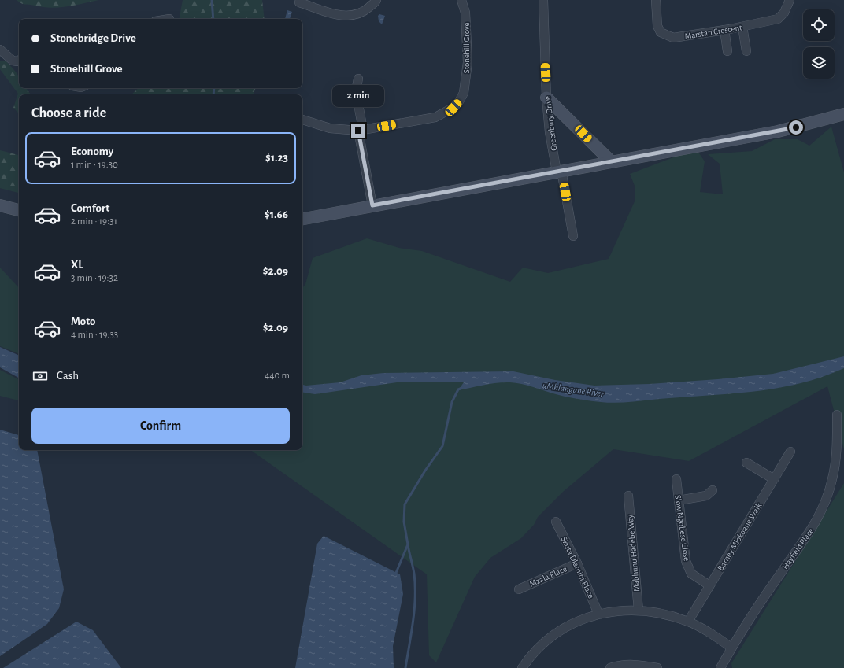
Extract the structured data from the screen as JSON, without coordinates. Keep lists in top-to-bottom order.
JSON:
{
  "streets": {
    "street": [
      "Marstan Crescent",
      "Stonehill Grove",
      "Greenbury Drive",
      "Slow Ngobese Close",
      "Barney Mlokoane Walk",
      "Hayfield Place",
      "Mabhunu Hadebe Way",
      "Skuta Dlamini Place",
      "Mzala Place"
    ]
  },
  "crossings": [
    ["Slow Ngobese Close", "Barney Mlokoane Walk"],
    ["Skuta Dlamini Place", "Mzala Place"]
  ],
  "water": ["uMhlangane River"],
  "page": {
    "banner": ["Stonebridge Drive", "Stonehill Grove"],
    "bubble": "2 min",
    "heading": "Choose a ride",
    "list": [
      {
        "name": "Economy",
        "note": "1 min · 19:30",
        "value": "$1.23"
      },
      {
        "name": "Comfort",
        "note": "2 min · 19:31",
        "value": "$1.66"
      },
      {
        "name": "XL",
        "note": "3 min · 19:32",
        "value": "$2.09"
      },
      {
        "name": "Moto",
        "note": "4 min · 19:33",
        "value": "$2.09"
      }
    ],
    "pay": ["Cash", "440 m"],
    "buttons": "Confirm"
  }
}
